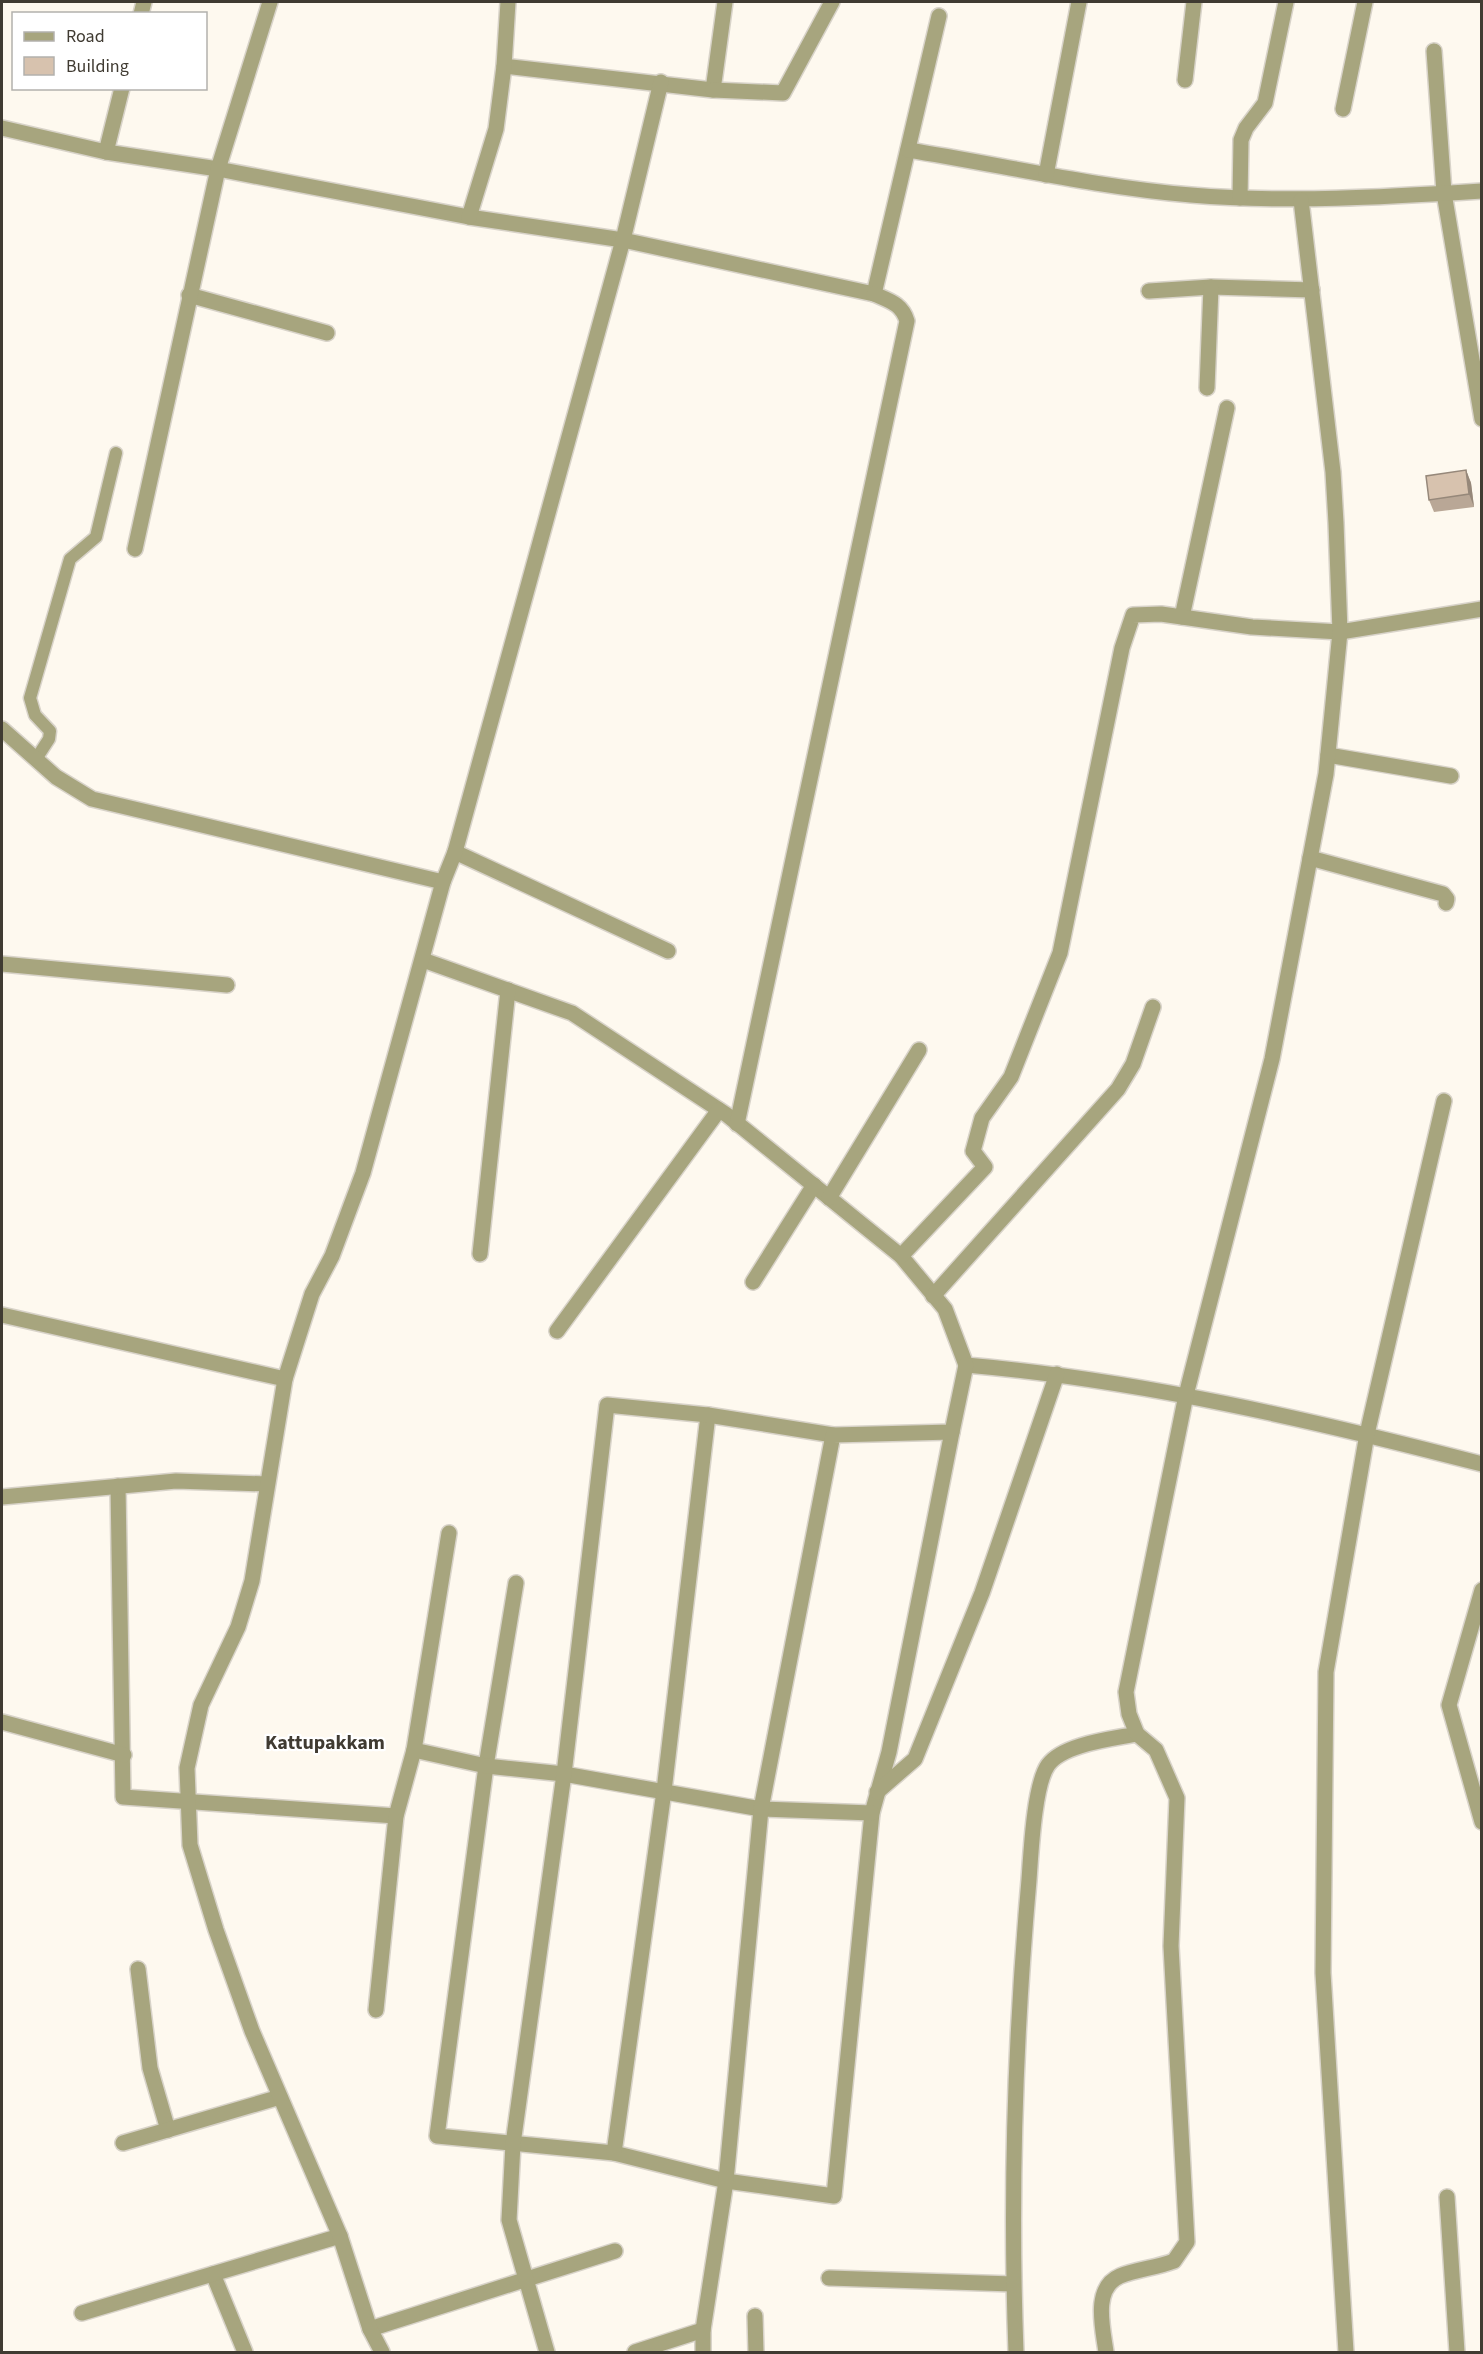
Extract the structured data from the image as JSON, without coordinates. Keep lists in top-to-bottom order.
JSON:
{
  "districts": ["Kattupakkam"],
  "legend": ["Road", "Building"]
}
